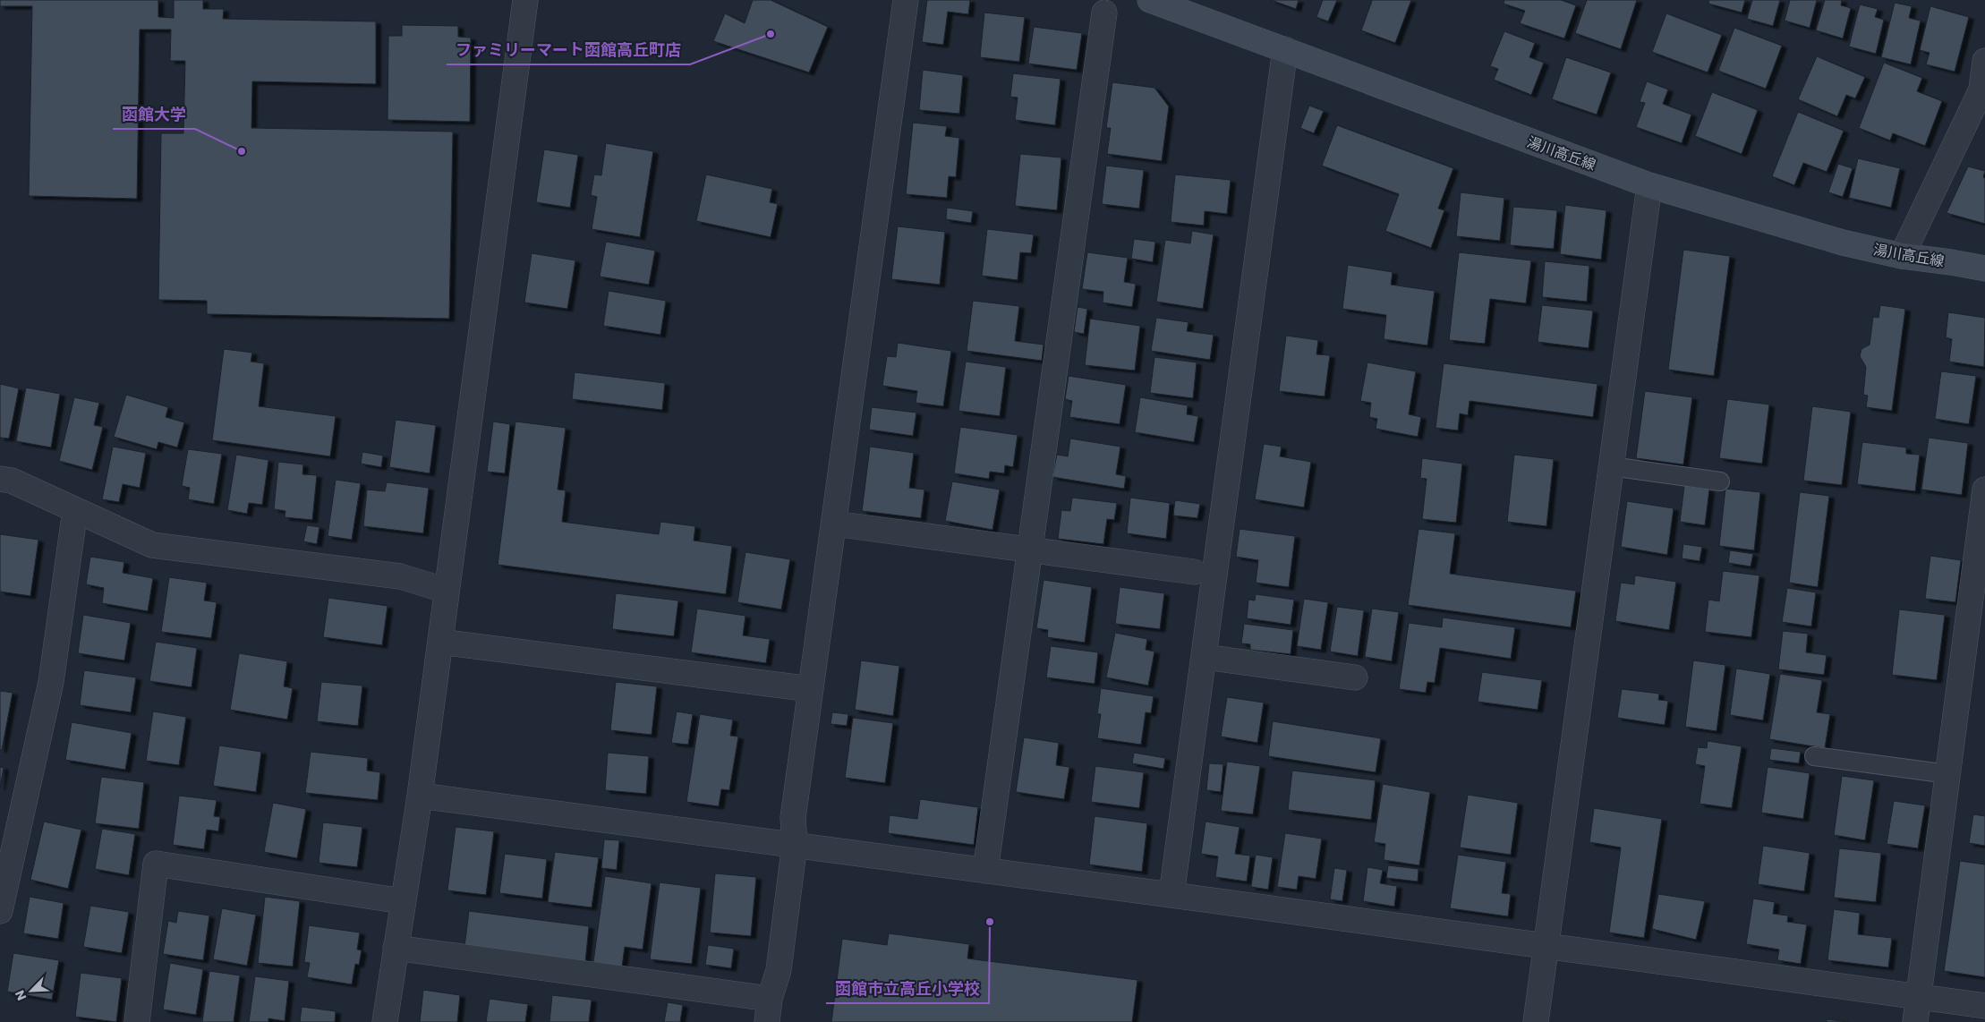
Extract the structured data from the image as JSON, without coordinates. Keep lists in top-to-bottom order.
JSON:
{
  "streets": {
    "street": ["湯川高丘線"]
  },
  "places": ["ファミリーマート函館高丘町店", "函館大学", "函館市立高丘小学校"],
  "north": "bottom left"
}
